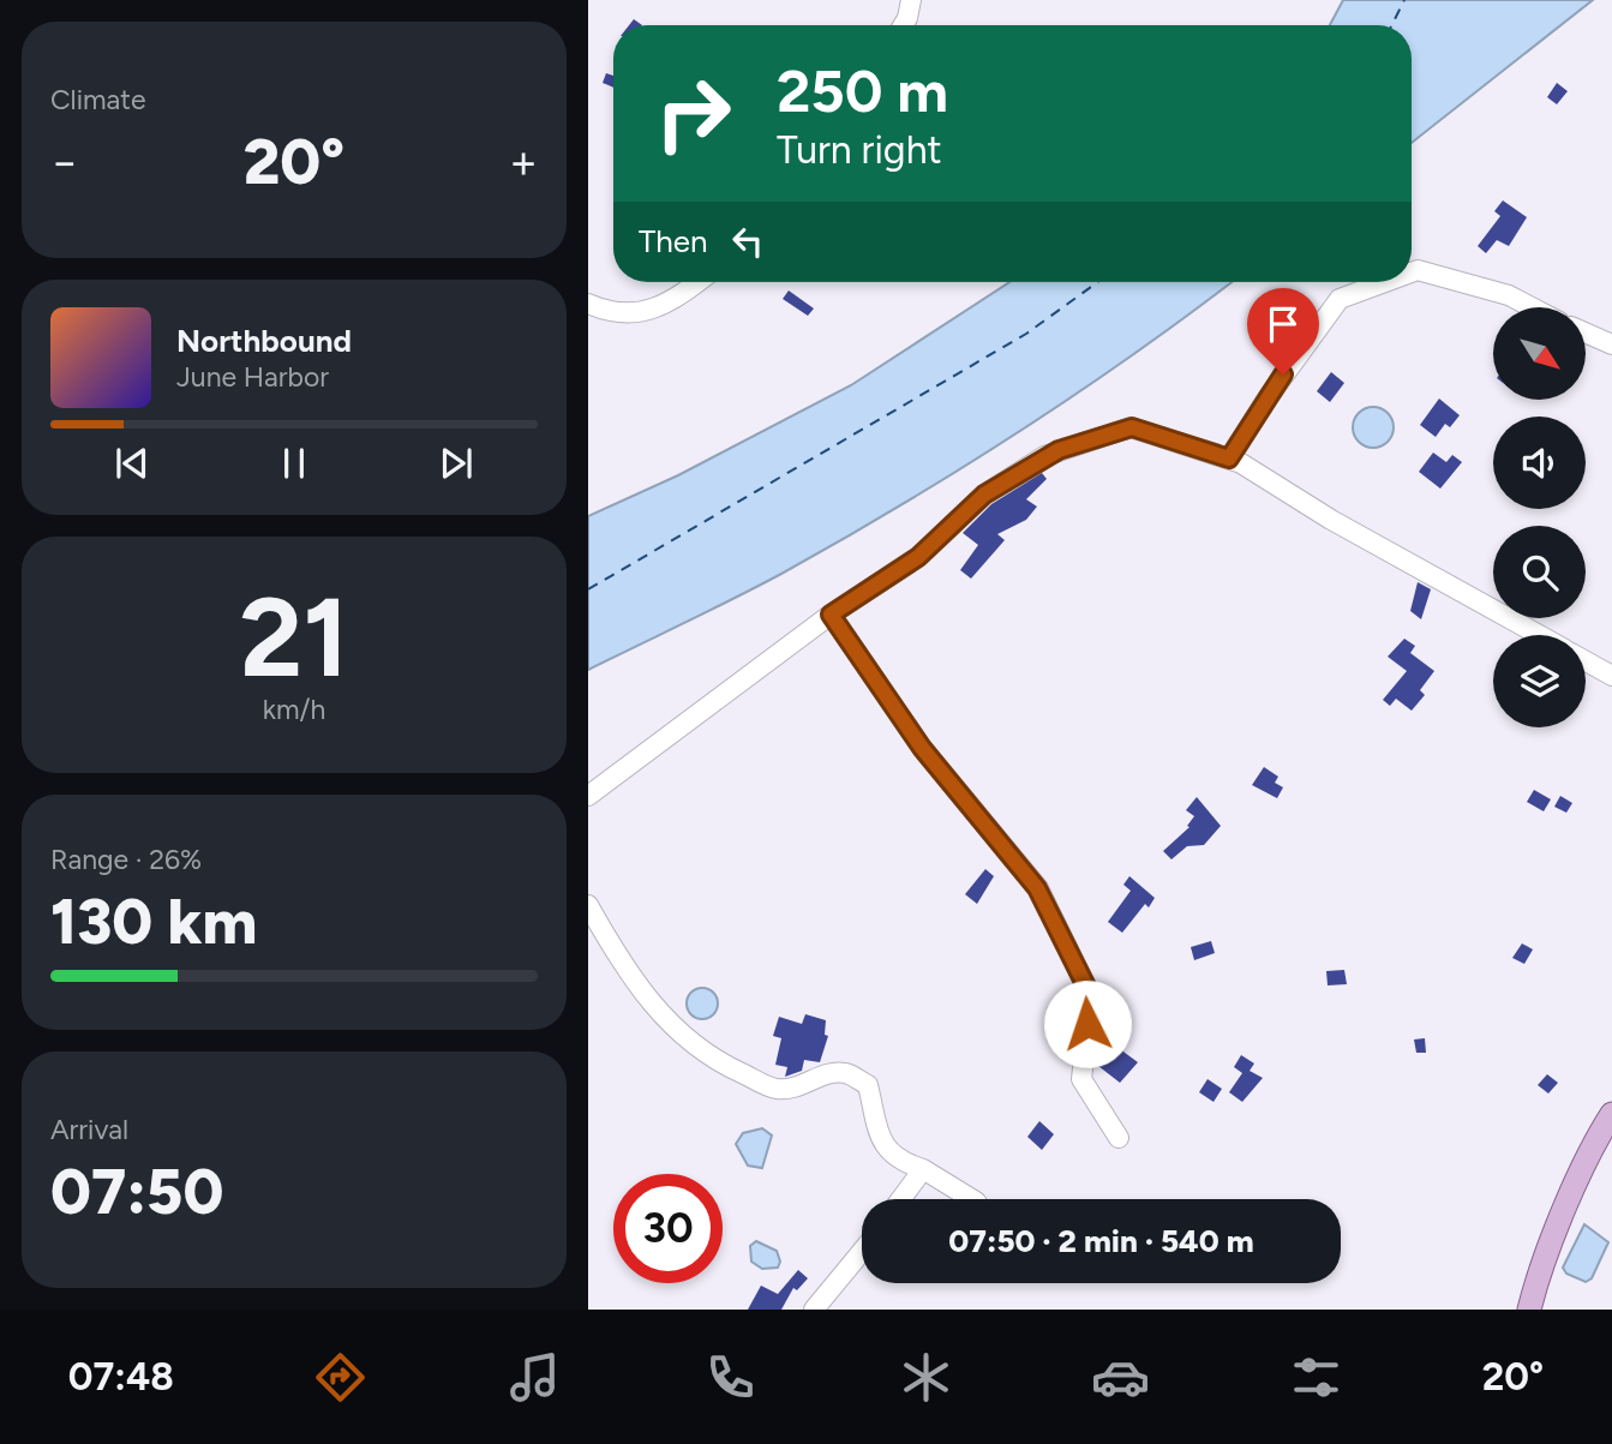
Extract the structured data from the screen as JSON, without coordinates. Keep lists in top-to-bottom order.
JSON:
{
  "north": "bottom right",
  "page": {
    "tile": [
      "Climate",
      ["21", "km/h"],
      ["Range · 26%", "130 km"],
      ["Arrival", "07:50"]
    ],
    "turn": ["250 m", "Turn right"],
    "heat": ["−", "20°", "+"],
    "then": "Then",
    "song": ["Northbound", "June Harbor"],
    "limit": "30",
    "trip": "07:50 · 2 min · 540 m",
    "tabs": ["07:48", "20°"]
  }
}
